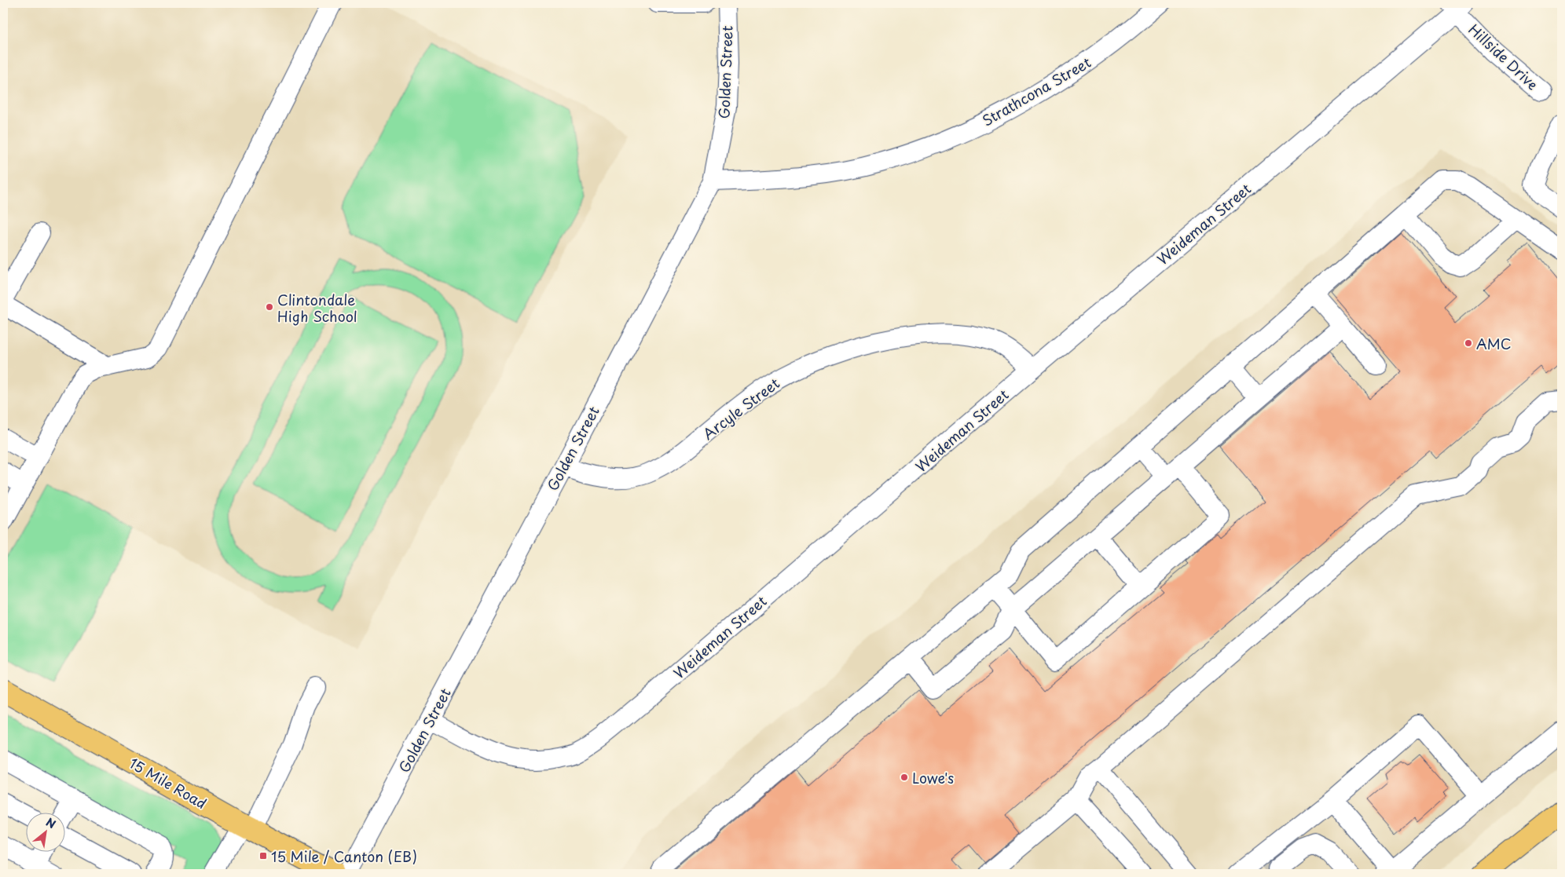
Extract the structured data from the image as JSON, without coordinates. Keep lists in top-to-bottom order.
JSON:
{
  "streets": {
    "main road": ["15 Mile Road"],
    "street": [
      "Hillside Drive",
      "Golden Street",
      "Strathcona Street",
      "Weideman Street",
      "Arcyle Street"
    ]
  },
  "crossings": [
    ["Hillside Drive", "Weideman Street"],
    ["Golden Street", "Strathcona Street"],
    ["Golden Street", "Weideman Street"],
    ["Golden Street", "Arcyle Street"],
    ["Weideman Street", "Arcyle Street"]
  ],
  "places": {
    "other": ["Clintondale High School", "AMC", "Lowe's"],
    "transit": ["15 Mile / Canton (EB)"]
  },
  "north": "top right"
}
